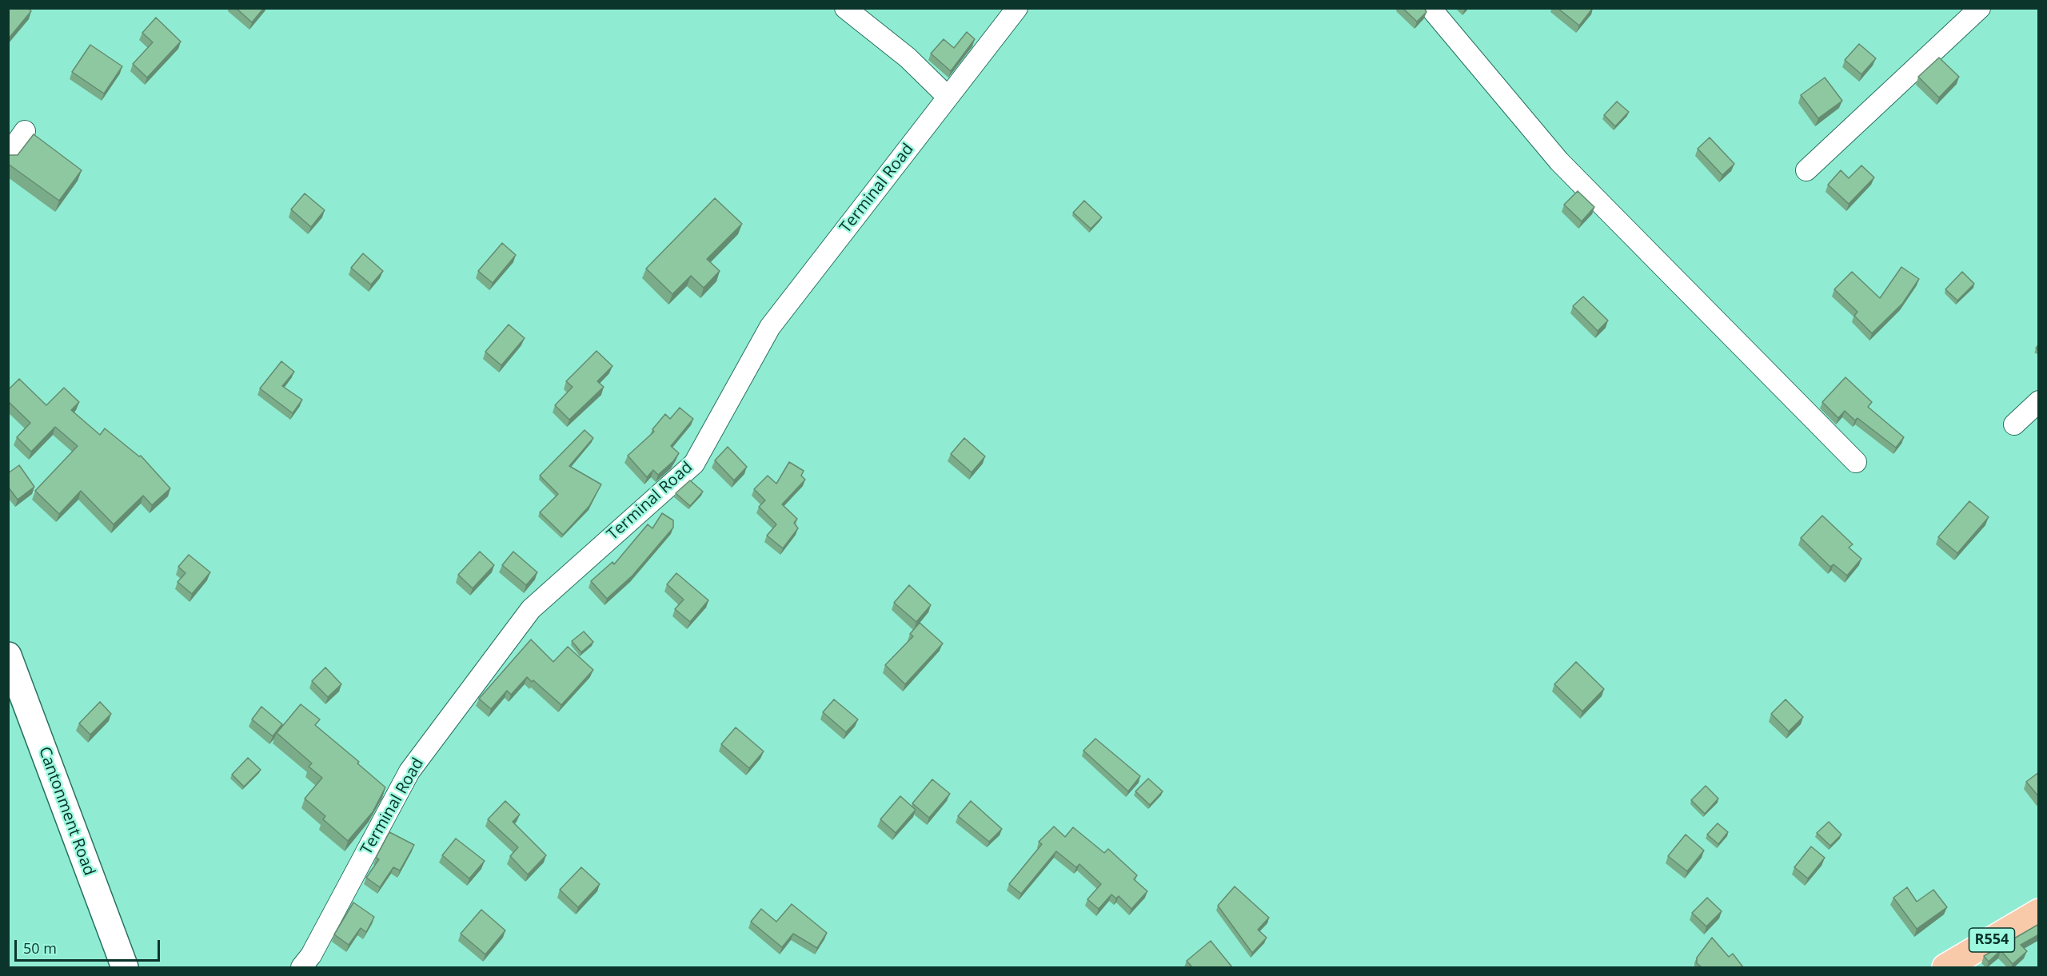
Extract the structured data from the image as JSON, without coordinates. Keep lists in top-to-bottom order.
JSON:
{
  "streets": {
    "main road": ["R554"],
    "street": ["Terminal Road", "Cantonment Road"]
  },
  "scale_bar": "50 m"
}
